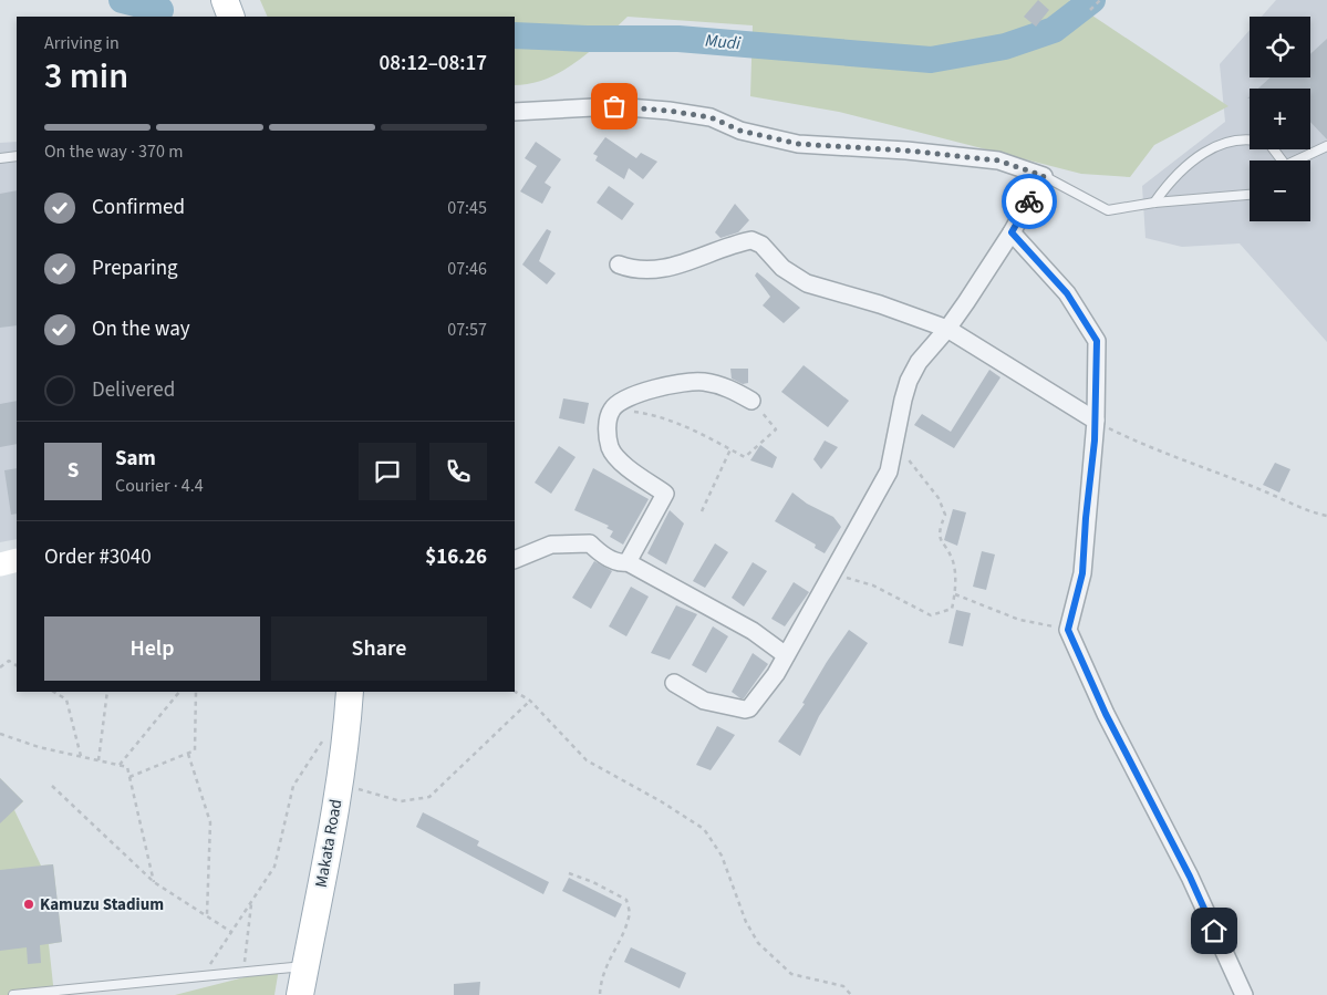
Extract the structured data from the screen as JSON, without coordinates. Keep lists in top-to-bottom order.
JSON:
{
  "streets": {
    "main road": ["Makata Road"]
  },
  "water": ["Mudi"],
  "places": ["Kamuzu Stadium"],
  "page": {
    "map_buttons": ["+", "−"],
    "heading": ["3 min", "Arriving in", "08:12–08:17"],
    "panel": [
      "Sam",
      "Courier · 4.4",
      "Order #3040",
      "$16.26"
    ],
    "bar": "On the way · 370 m",
    "list": [
      ["Confirmed", "07:45"],
      ["Preparing", "07:46"],
      ["On the way", "07:57"],
      "Delivered"
    ],
    "round": "S",
    "buttons": ["Help", "Share"]
  }
}
